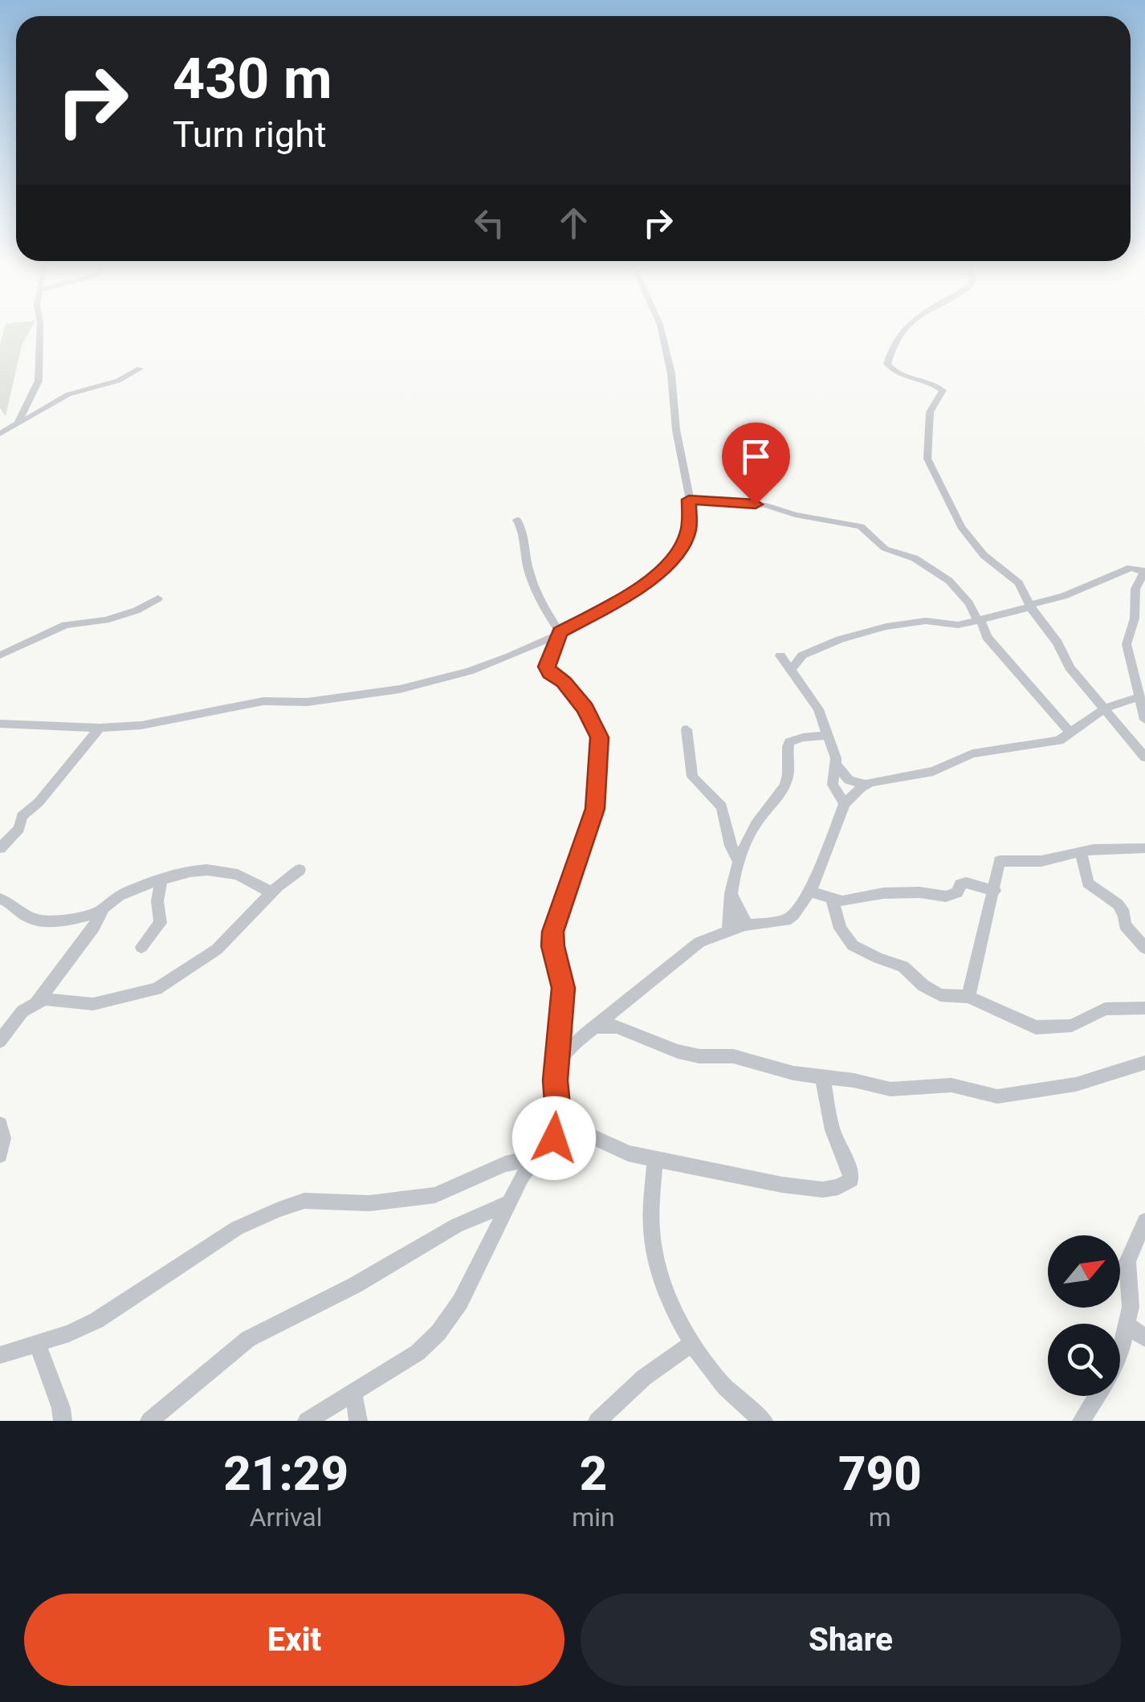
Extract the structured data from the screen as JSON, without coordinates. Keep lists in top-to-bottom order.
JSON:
{
  "north": "top right",
  "page": {
    "turn": ["430 m", "Turn right"],
    "eta": [
      "21:29",
      "Arrival",
      "2",
      "min",
      "790",
      "m"
    ],
    "buttons": ["Exit", "Share"]
  }
}
